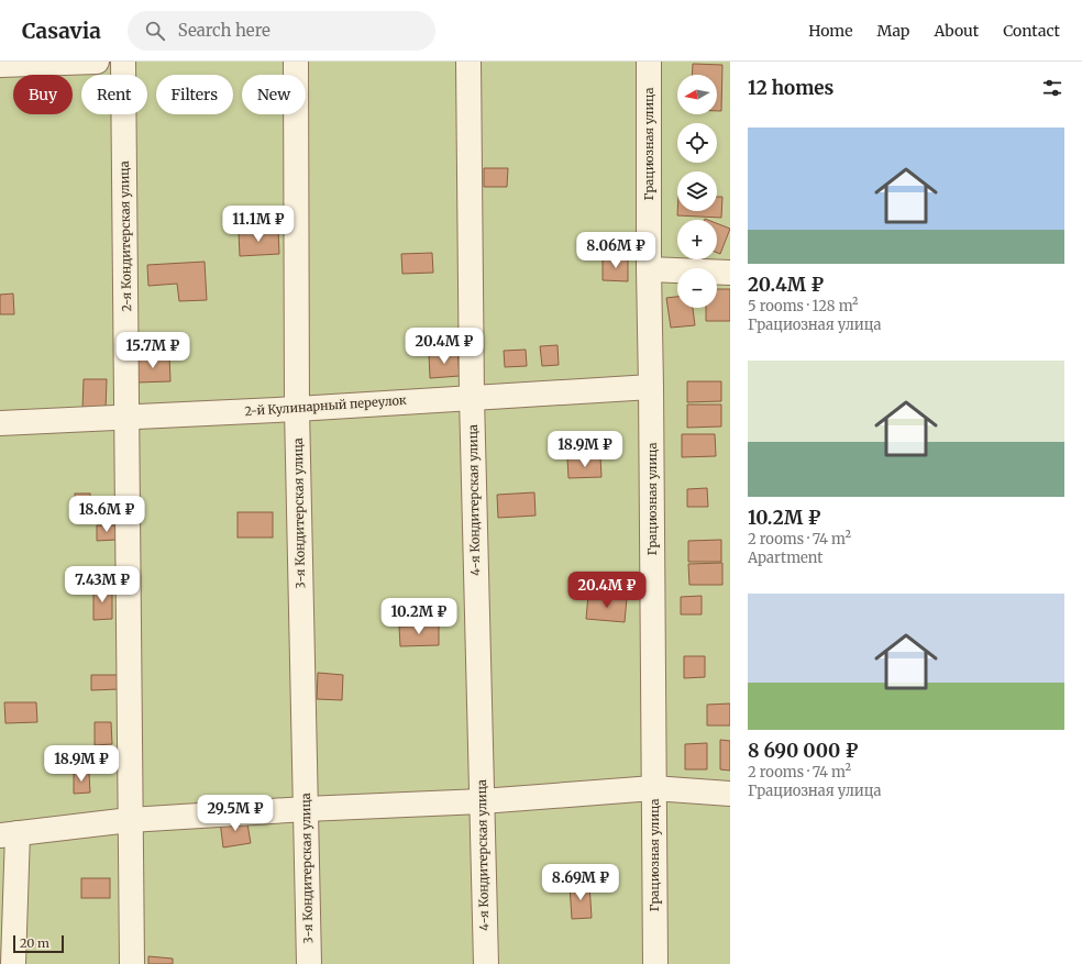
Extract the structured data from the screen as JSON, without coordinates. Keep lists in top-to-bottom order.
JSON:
{
  "streets": {
    "street": [
      "Грациозная улица",
      "2-я Кондитерская улица",
      "2-й Кулинарный переулок",
      "4-я Кондитерская улица",
      "3-я Кондитерская улица"
    ]
  },
  "crossings": [
    ["Грациозная улица", "2-й Кулинарный переулок"],
    ["2-я Кондитерская улица", "2-й Кулинарный переулок"],
    ["2-й Кулинарный переулок", "4-я Кондитерская улица"],
    ["2-й Кулинарный переулок", "3-я Кондитерская улица"]
  ],
  "scale_bar": "20 m",
  "north": "left",
  "page": {
    "header": "Casavia",
    "search": "Search here",
    "nav": [
      "Home",
      "Map",
      "About",
      "Contact"
    ],
    "heading": "12 homes",
    "map_buttons": ["+", "−"],
    "chip": [
      "Buy",
      "Rent",
      "Filters",
      "New"
    ],
    "list": [
      {
        "name": "20.4M ₽",
        "note": "5 rooms · 128 m² · Грациозная улица"
      },
      {
        "name": "10.2M ₽",
        "note": "2 rooms · 74 m² · Apartment"
      },
      {
        "name": "8 690 000 ₽",
        "note": "2 rooms · 74 m² · Грациозная улица"
      }
    ],
    "price": [
      "11.1M ₽",
      "8.06M ₽",
      "20.4M ₽",
      "15.7M ₽",
      "18.9M ₽",
      "18.6M ₽",
      "7.43M ₽",
      "20.4M ₽",
      "10.2M ₽",
      "18.9M ₽",
      "29.5M ₽",
      "8.69M ₽"
    ],
    "scale": "20 m"
  }
}
